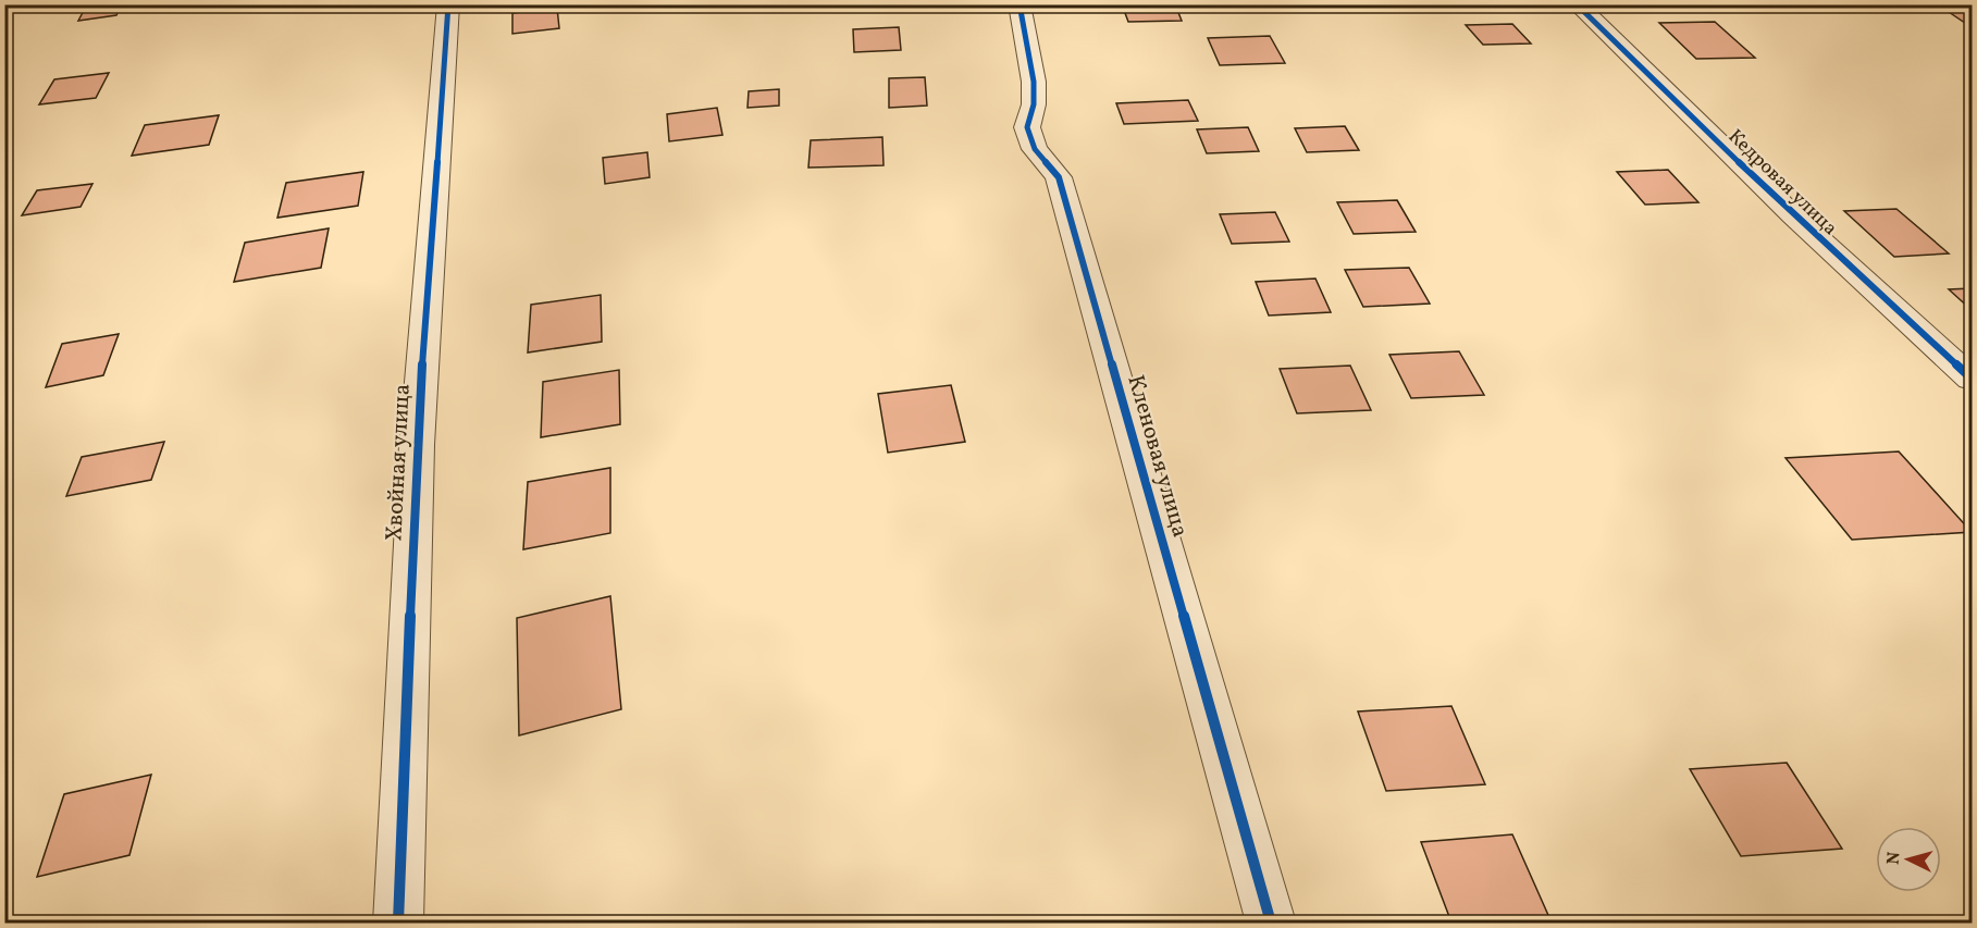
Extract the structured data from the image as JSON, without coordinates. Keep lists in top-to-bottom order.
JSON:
{
  "streets": {
    "street": ["Кедровая улица", "Кленовая улица", "Хвойная улица"]
  },
  "north": "left"
}
